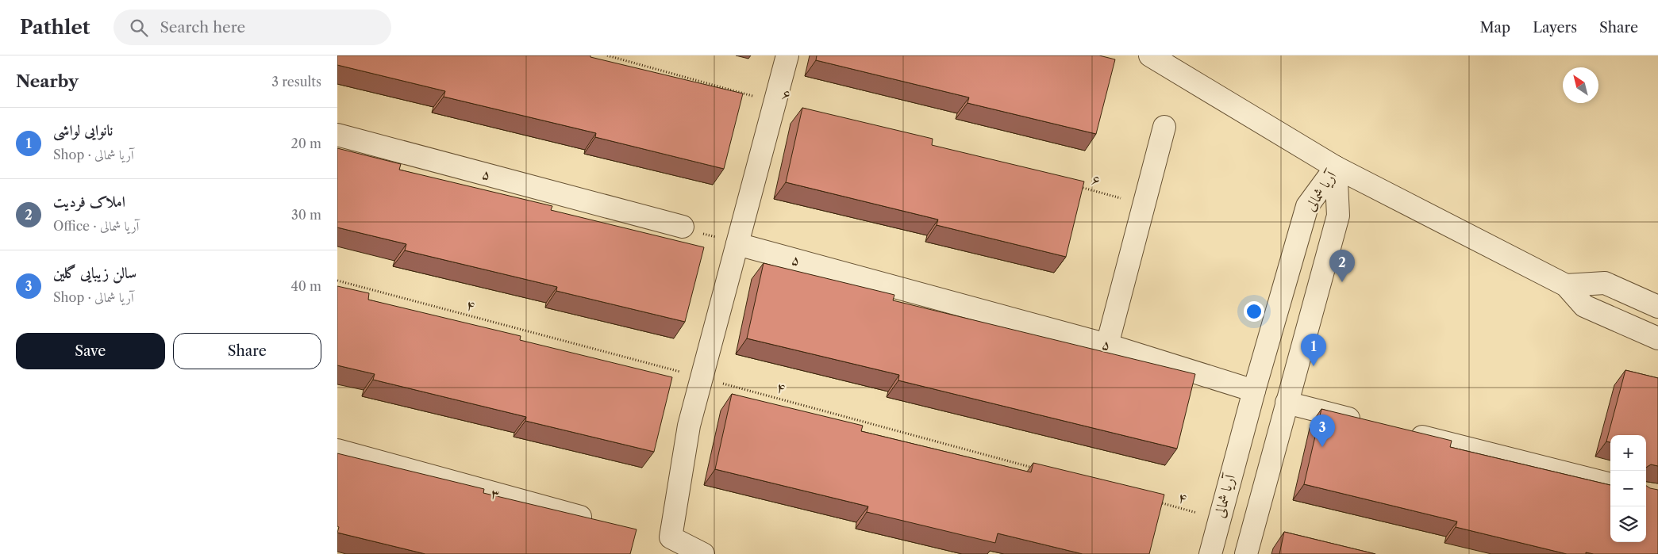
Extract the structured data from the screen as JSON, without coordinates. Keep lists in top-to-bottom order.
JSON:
{
  "streets": {
    "street": ["۵", "آریا شمالی", "۳"],
    "path": ["۶", "۴"]
  },
  "crossings": [
    ["۵", "آریا شمالی"],
    ["آریا شمالی", "۴"]
  ],
  "north": "top left",
  "page": {
    "header": "Pathlet",
    "search": "Search here",
    "nav": ["Map", "Layers", "Share"],
    "heading": ["Nearby", "3 results"],
    "list": [
      {
        "mark": "1",
        "name": "نانوایی لواشی",
        "note": "Shop · آریا شمالی",
        "value": "20 m"
      },
      {
        "mark": "2",
        "name": "املاک فردیت",
        "note": "Office · آریا شمالی",
        "value": "30 m"
      },
      {
        "mark": "3",
        "name": "سالن زیبایی گلین",
        "note": "Shop · آریا شمالی",
        "value": "40 m"
      }
    ],
    "pins": ["2", "1", "3"],
    "buttons": ["Save", "Share"],
    "map_buttons": ["+", "−"]
  }
}
